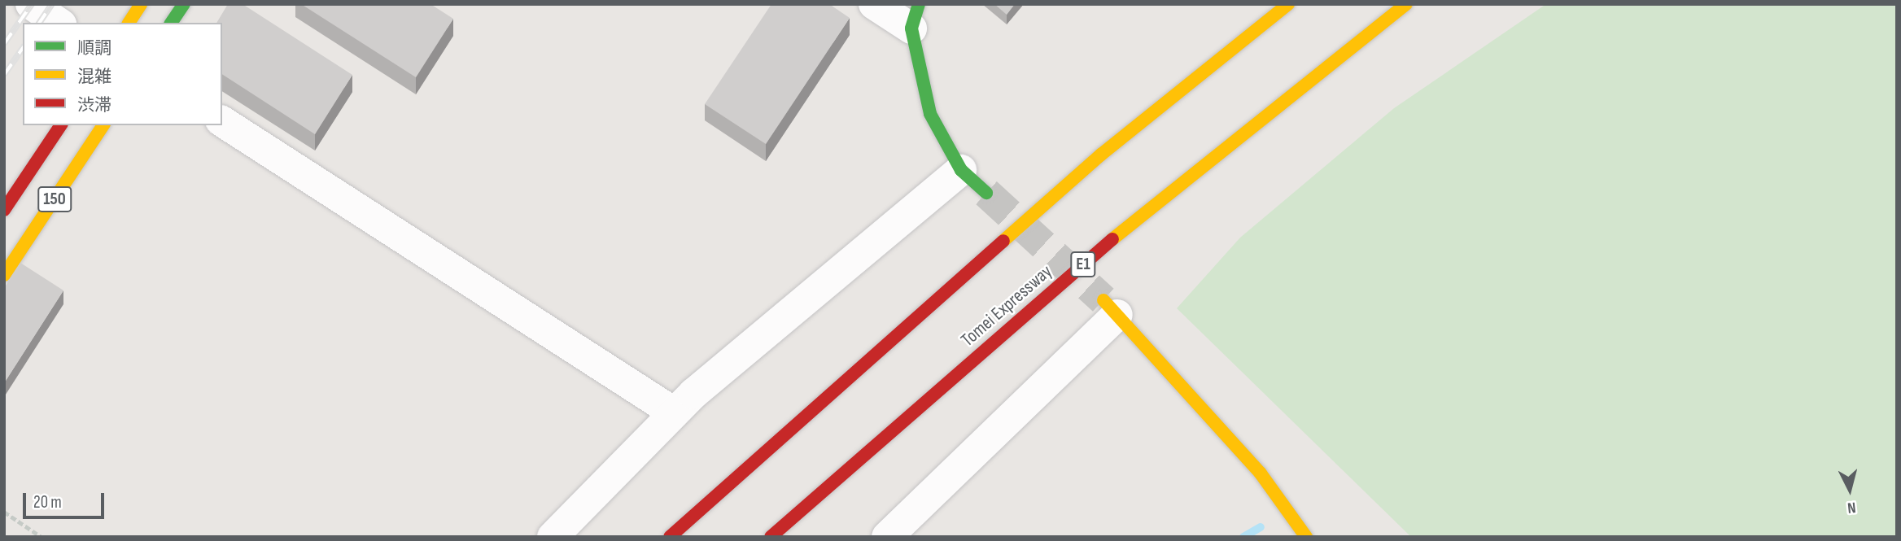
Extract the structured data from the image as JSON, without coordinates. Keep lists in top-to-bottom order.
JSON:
{
  "streets": {
    "main road": ["150", "E1", "Tomei Expressway"]
  },
  "legend": ["順調", "混雑", "渋滞"],
  "scale_bar": "20 m",
  "north": "bottom"
}
